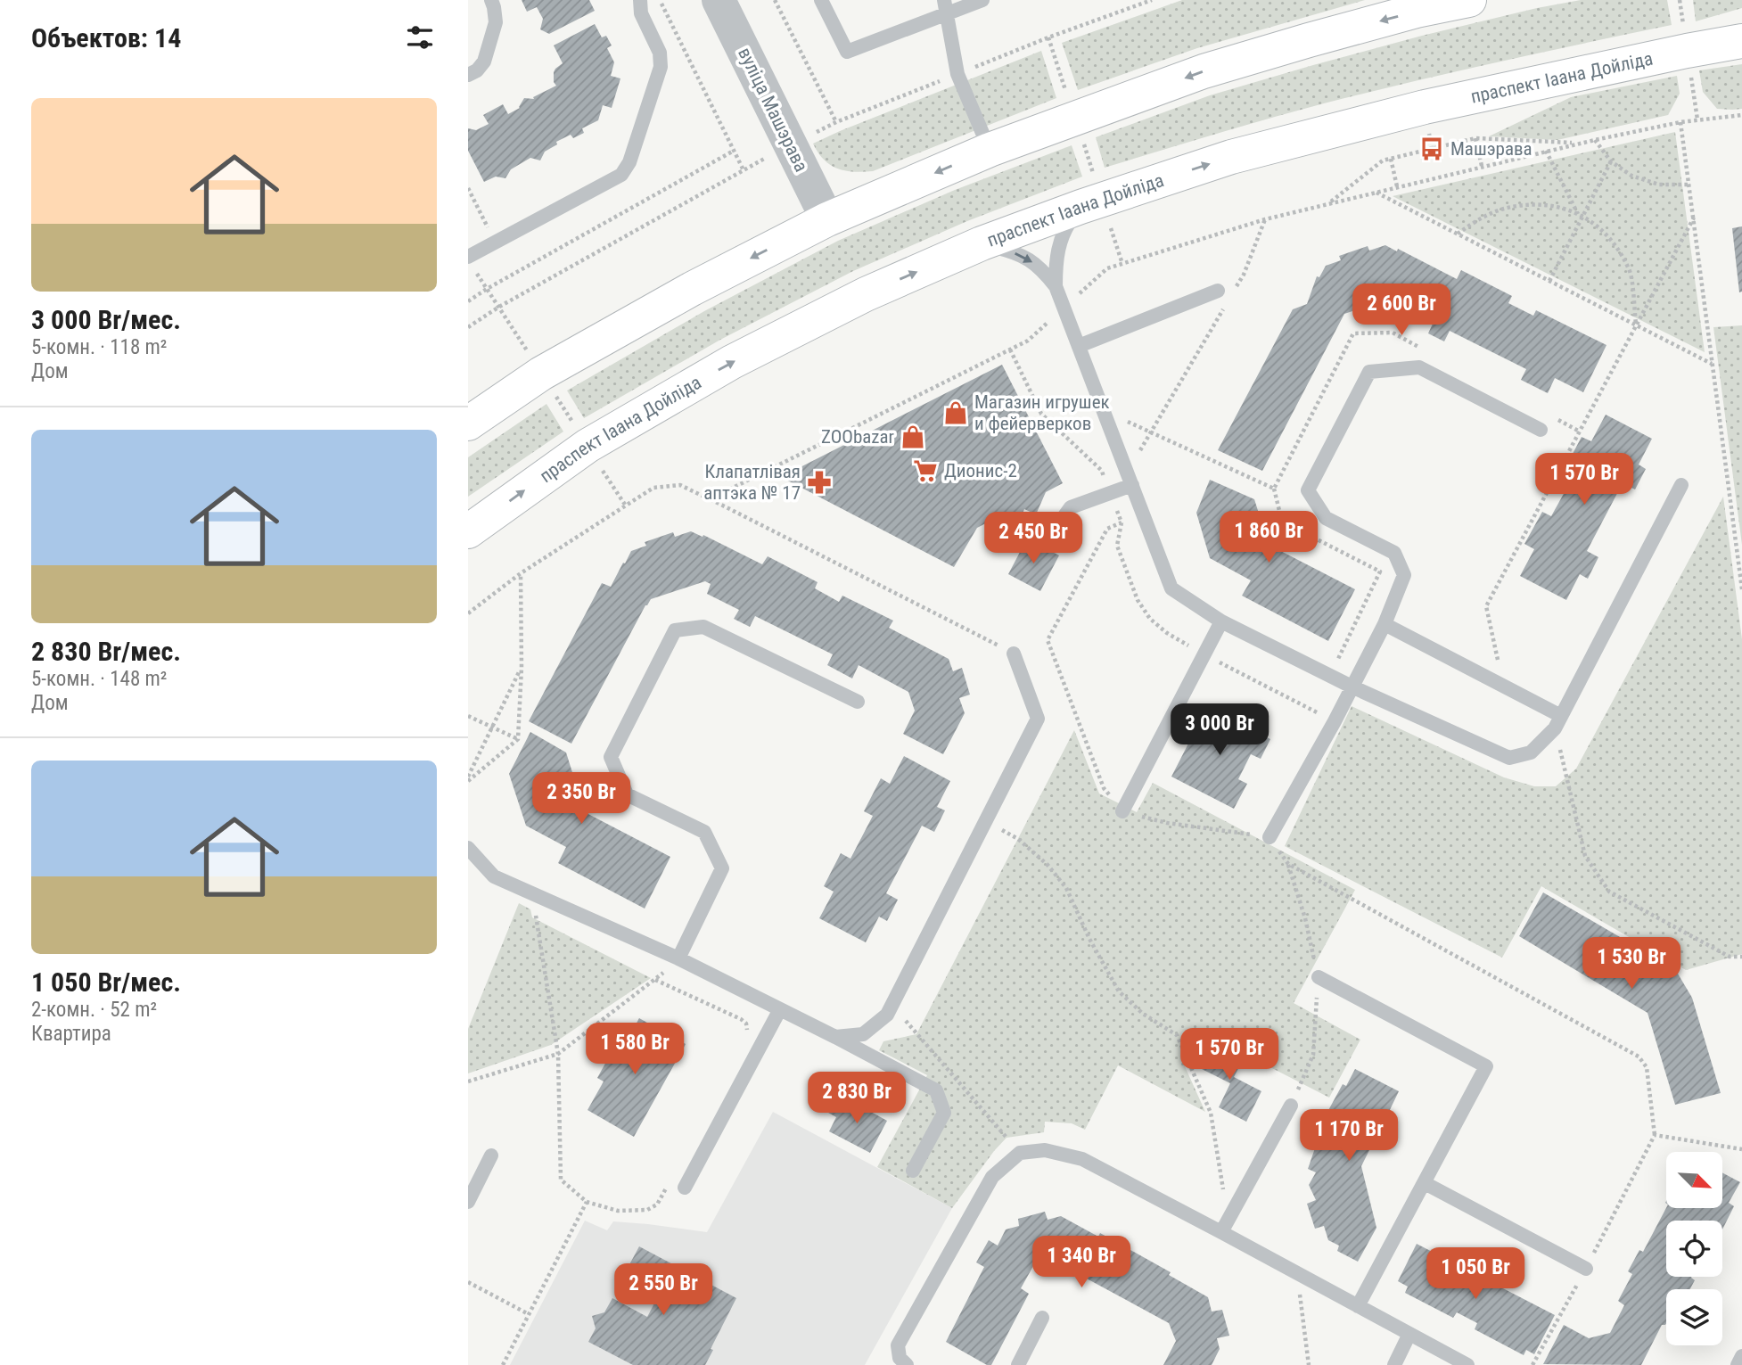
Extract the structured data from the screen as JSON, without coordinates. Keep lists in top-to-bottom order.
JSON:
{
  "streets": {
    "main road": ["праспект Іаана Дойліда"],
    "street": ["вуліца Машэрава"]
  },
  "places": {
    "bus stop": ["Машэрава"],
    "shop": ["Магазин игрушек и фейерверков", "ZOObazar"],
    "supermarket": ["Дионис-2"],
    "pharmacy": ["Клапатлівая аптэка № 17"]
  },
  "north": "bottom right",
  "page": {
    "heading": "Объектов: 14",
    "list": [
      {
        "name": "3 000 Br/мес.",
        "note": "5-комн. · 118 m² · Дом"
      },
      {
        "name": "2 830 Br/мес.",
        "note": "5-комн. · 148 m² · Дом"
      },
      {
        "name": "1 050 Br/мес.",
        "note": "2-комн. · 52 m² · Квартира"
      }
    ],
    "price": [
      "2 600 Br",
      "1 570 Br",
      "1 860 Br",
      "2 450 Br",
      "3 000 Br",
      "2 350 Br",
      "1 530 Br",
      "1 580 Br",
      "1 570 Br",
      "2 830 Br",
      "1 170 Br",
      "1 340 Br",
      "1 050 Br",
      "2 550 Br"
    ]
  }
}
